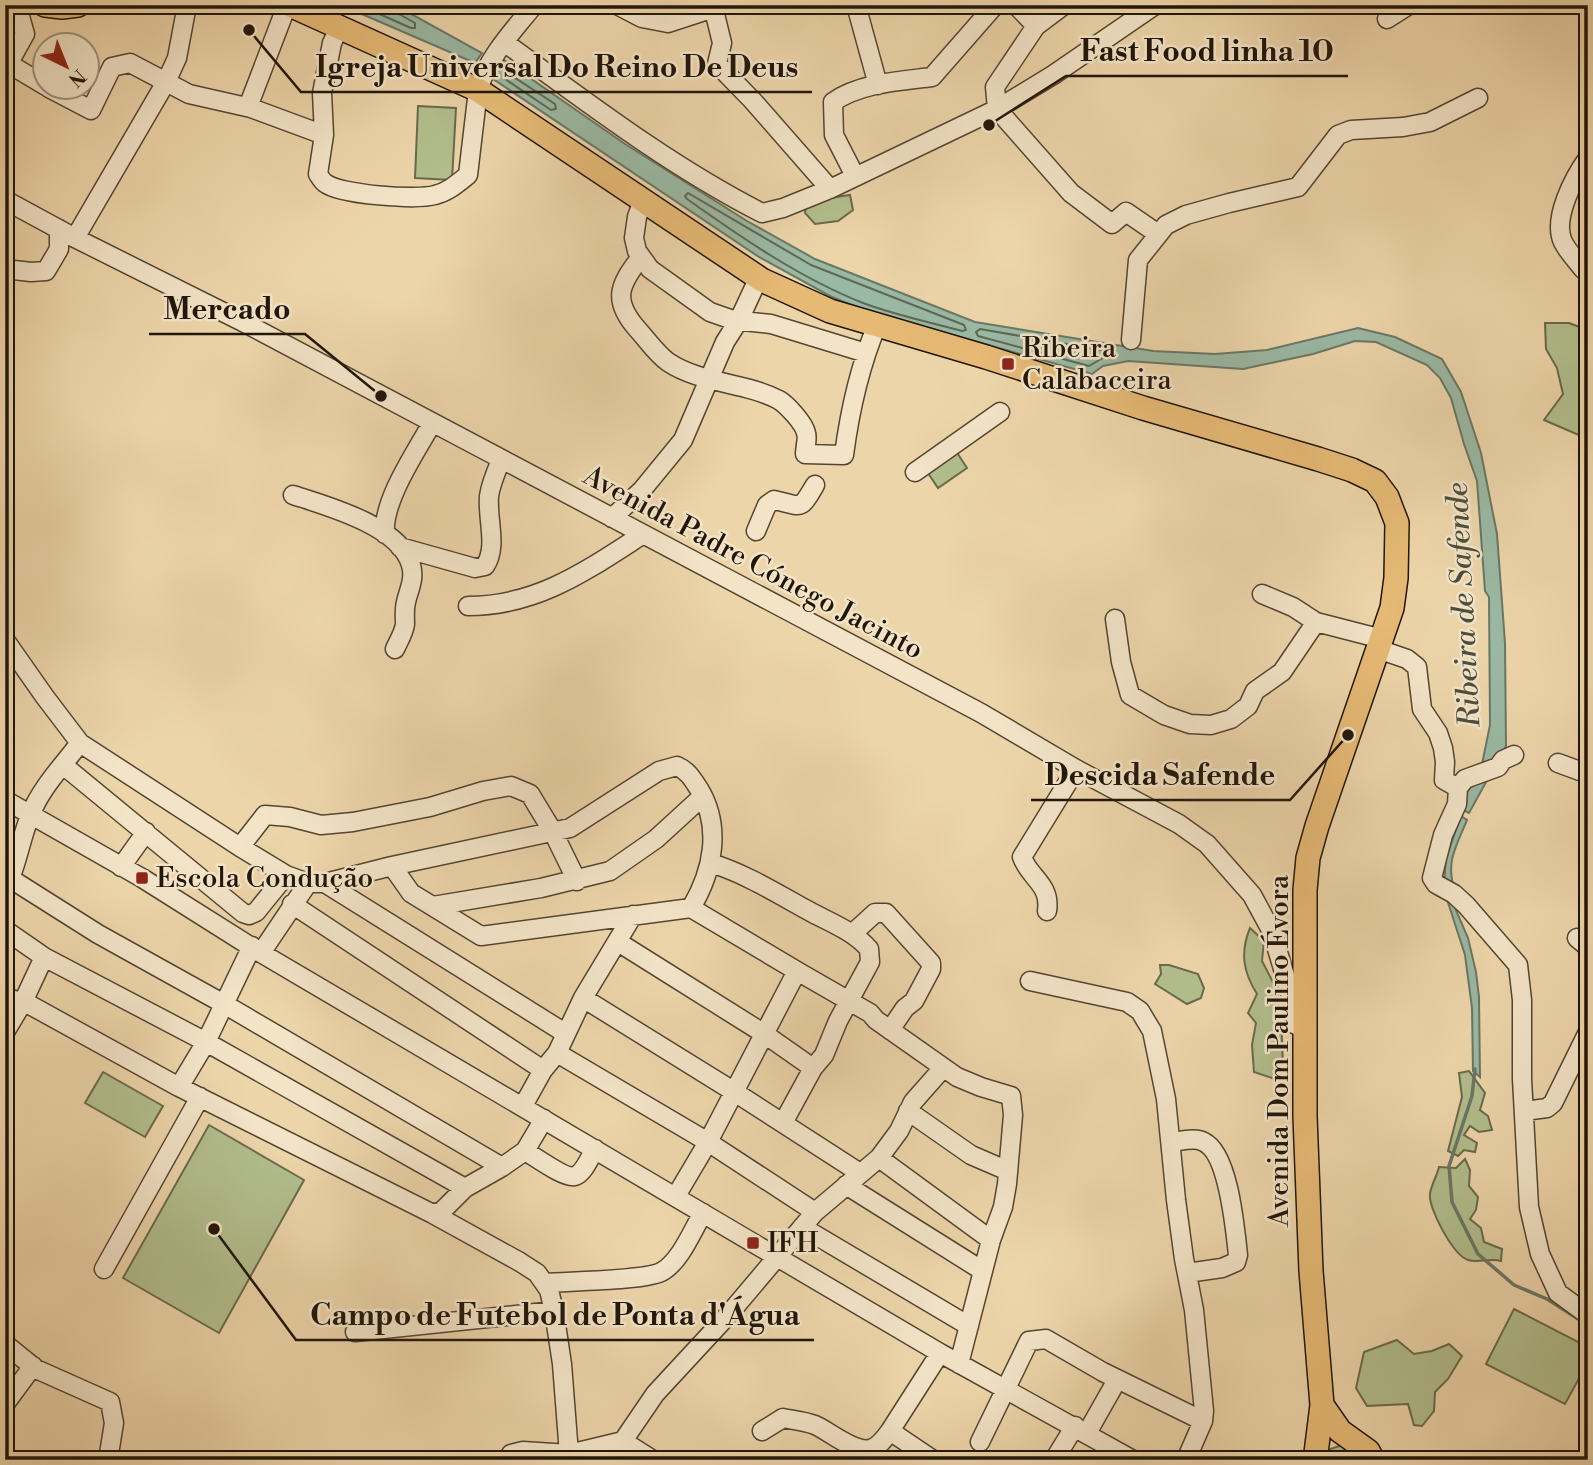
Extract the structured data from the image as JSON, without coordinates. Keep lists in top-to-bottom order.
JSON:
{
  "streets": {
    "main road": ["Avenida Dom Paulino Évora"],
    "street": ["Avenida Padre Cónego Jacinto"]
  },
  "crossings": [
    ["Avenida Padre Cónego Jacinto", "Avenida Dom Paulino Évora"]
  ],
  "water": ["Ribeira de Safende"],
  "places": {
    "other": [
      "Igreja Universal Do Reino De Deus",
      "Fast Food linha 10",
      "Mercado",
      "Descida Safende",
      "Campo de Futebol de Ponta d'Água"
    ],
    "transit": ["Ribeira Calabaceira", "Escola Condução", "IFH"]
  },
  "north": "bottom right"
}
